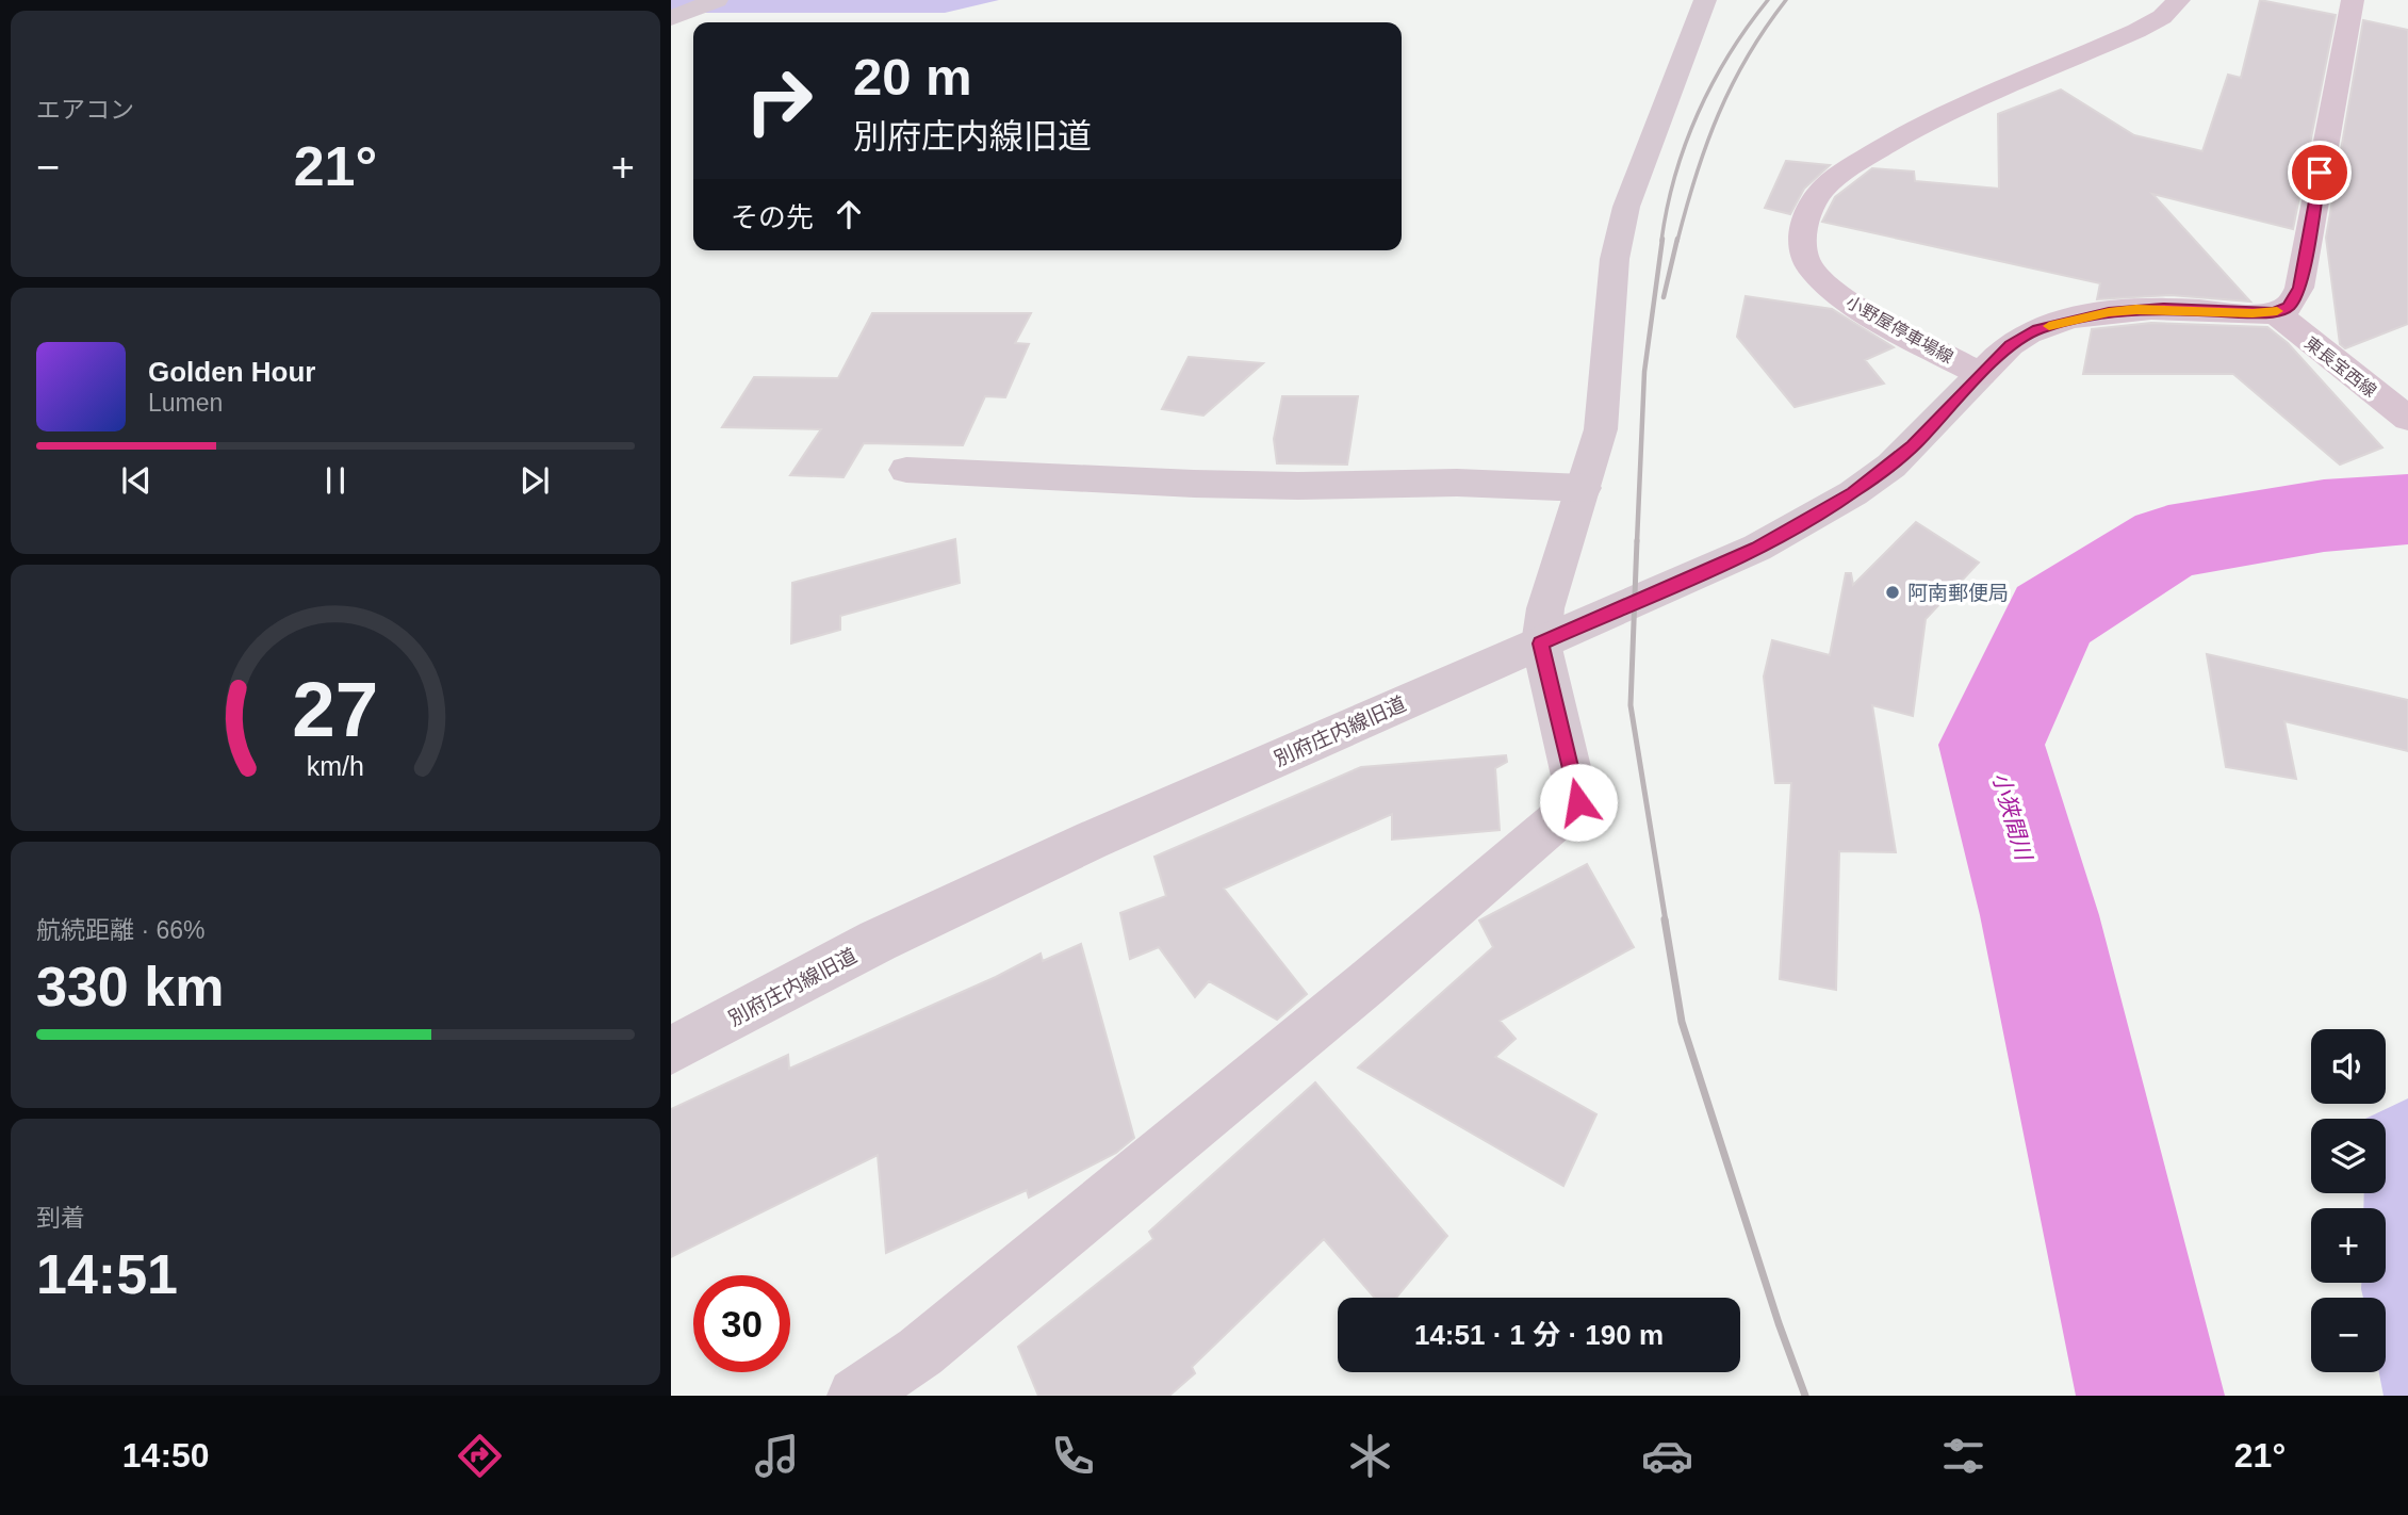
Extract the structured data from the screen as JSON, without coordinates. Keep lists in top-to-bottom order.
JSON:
{
  "streets": {
    "main road": ["小野屋停車場線", "東長宝西線"],
    "street": ["別府庄内線旧道"]
  },
  "crossings": [
    ["小野屋停車場線", "別府庄内線旧道"]
  ],
  "water": ["小狭間川"],
  "places": ["阿南郵便局"],
  "page": {
    "tile": [
      "エアコン",
      ["航続距離 · 66%", "330 km"],
      ["到着", "14:51"]
    ],
    "turn": ["20 m", "別府庄内線旧道"],
    "heat": ["−", "21°", "+"],
    "then": "その先",
    "song": ["Golden Hour", "Lumen"],
    "map_buttons": ["+", "−"],
    "limit": "30",
    "trip": "14:51 · 1 分 · 190 m",
    "tabs": ["14:50", "21°"],
    "gauge": ["27", "km/h"]
  }
}
